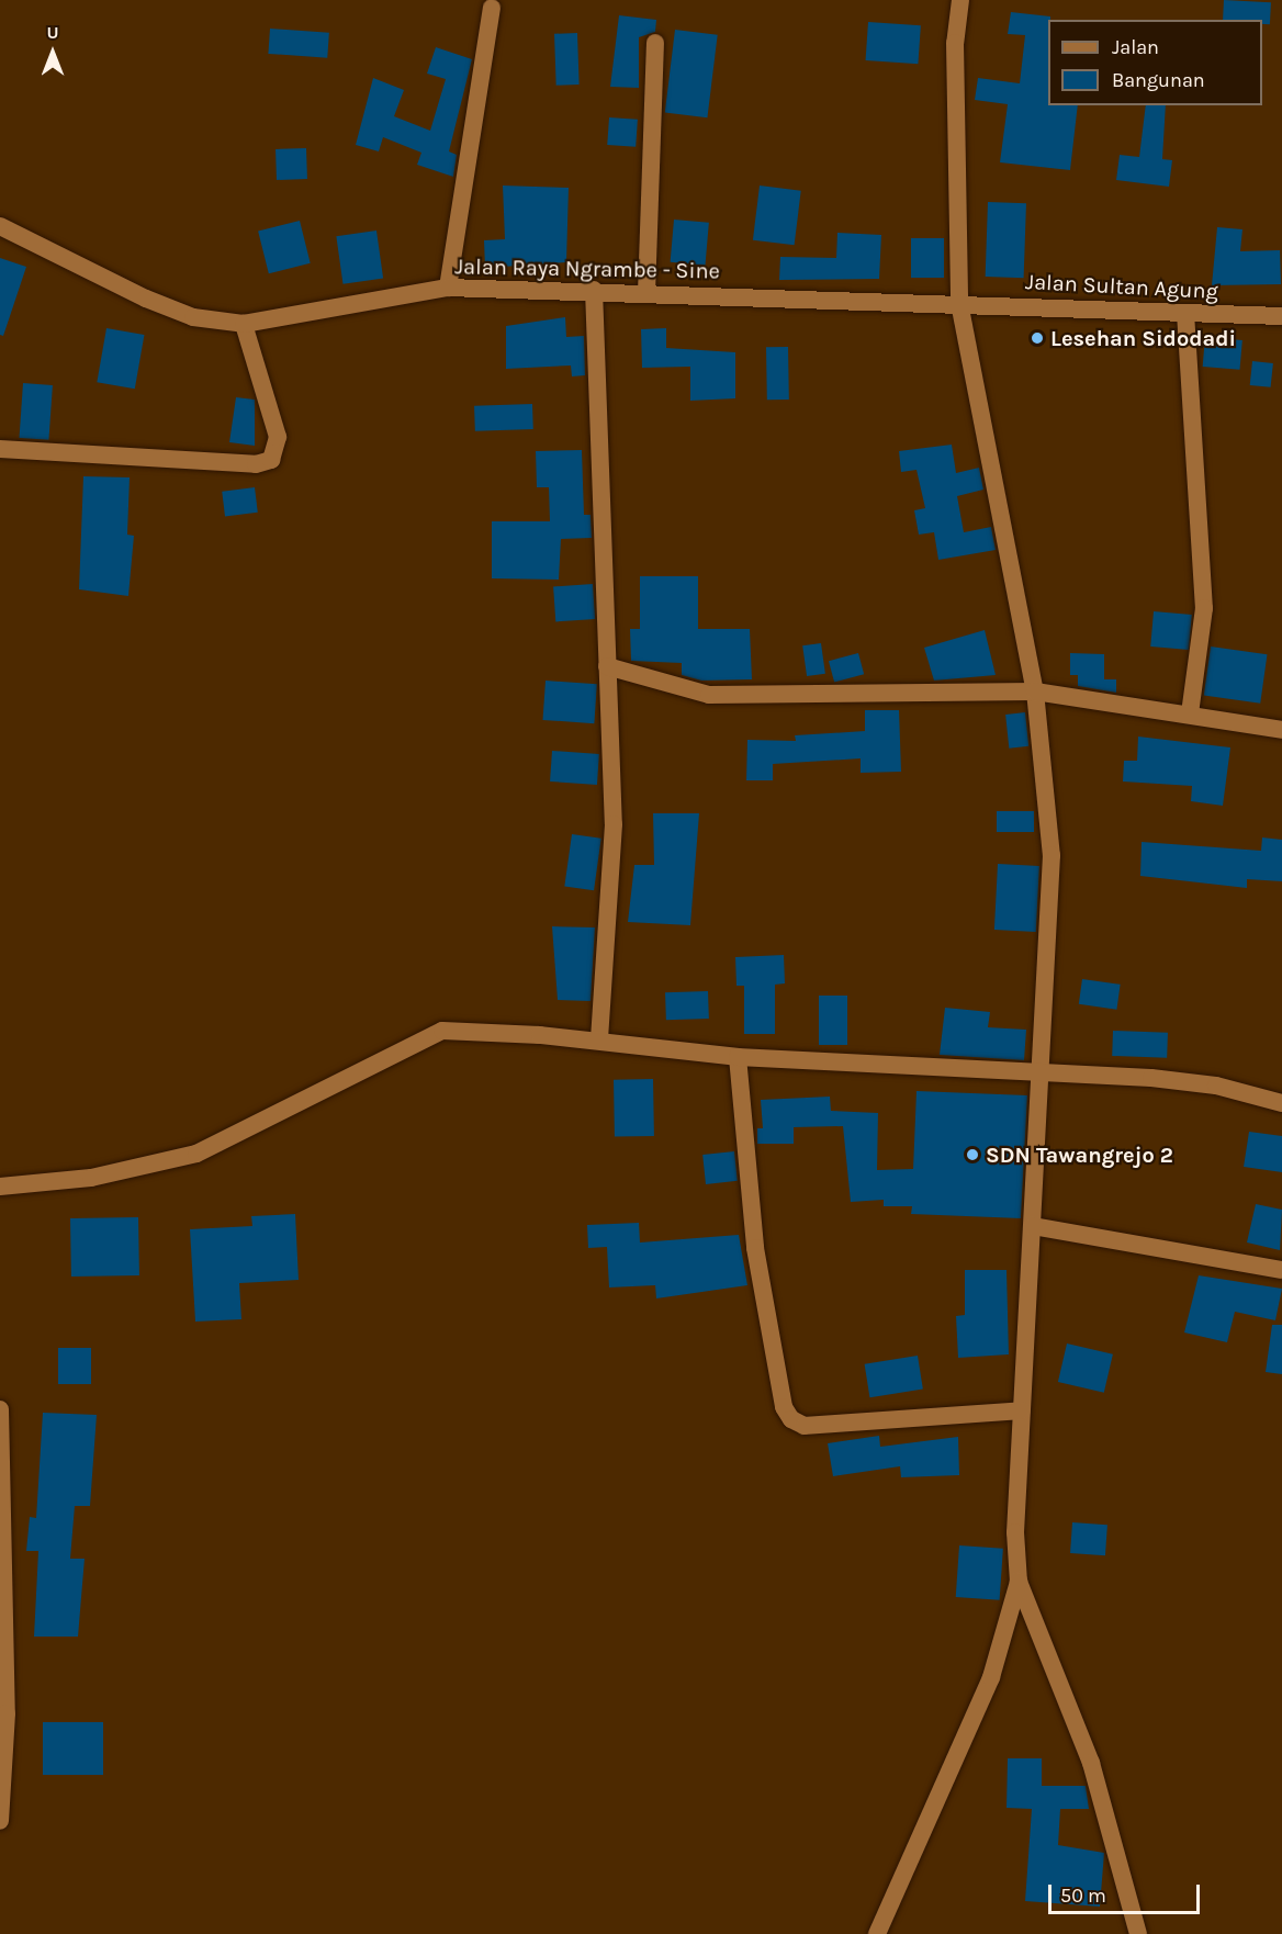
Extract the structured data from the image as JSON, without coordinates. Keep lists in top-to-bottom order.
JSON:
{
  "streets": {
    "street": ["Jalan Raya Ngrambe - Sine", "Jalan Sultan Agung"]
  },
  "crossings": [
    ["Jalan Raya Ngrambe - Sine", "Jalan Sultan Agung"]
  ],
  "places": ["Lesehan Sidodadi", "SDN Tawangrejo 2"],
  "legend": ["Jalan", "Bangunan"],
  "scale_bar": "50 m",
  "north": "top"
}
